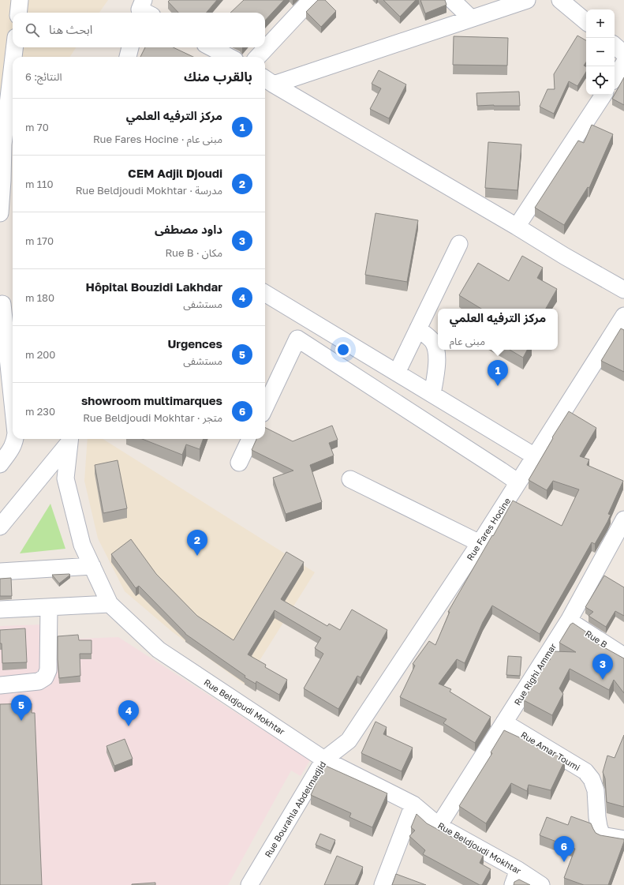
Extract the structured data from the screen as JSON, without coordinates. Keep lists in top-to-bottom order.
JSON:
{
  "streets": {
    "street": [
      "Rue Fares Hocine",
      "Rue B",
      "Rue Righi Ammar",
      "Rue Beldjoudi Mokhtar",
      "Rue Amar Toumi",
      "Rue Bourahla Abdelmadjid"
    ]
  },
  "crossings": [
    ["Rue Fares Hocine", "Rue Bourahla Abdelmadjid"],
    ["Rue B", "Rue Righi Ammar"],
    ["Rue Righi Ammar", "Rue Beldjoudi Mokhtar"],
    ["Rue Righi Ammar", "Rue Amar Toumi"],
    ["Rue Beldjoudi Mokhtar", "Rue Bourahla Abdelmadjid"]
  ],
  "page": {
    "map_buttons": ["+", "−"],
    "search": "ابحث هنا",
    "heading": ["بالقرب منك", "النتائج: 6"],
    "list": [
      {
        "mark": "1",
        "name": "مركز الترفيه العلمي",
        "note": "مبنى عام · Rue Fares Hocine",
        "value": "70 m"
      },
      {
        "mark": "2",
        "name": "CEM Adjil Djoudi",
        "note": "مدرسة · Rue Beldjoudi Mokhtar",
        "value": "110 m"
      },
      {
        "mark": "3",
        "name": "داود مصطفى",
        "note": "مكان · Rue B",
        "value": "170 m"
      },
      {
        "mark": "4",
        "name": "Hôpital Bouzidi Lakhdar",
        "note": "مستشفى",
        "value": "180 m"
      },
      {
        "mark": "5",
        "name": "Urgences",
        "note": "مستشفى",
        "value": "200 m"
      },
      {
        "mark": "6",
        "name": "showroom multimarques",
        "note": "متجر · Rue Beldjoudi Mokhtar",
        "value": "230 m"
      }
    ],
    "popup": ["مركز الترفيه العلمي", "مبنى عام"],
    "pins": [
      "1",
      "2",
      "3",
      "5",
      "4",
      "6"
    ]
  }
}
